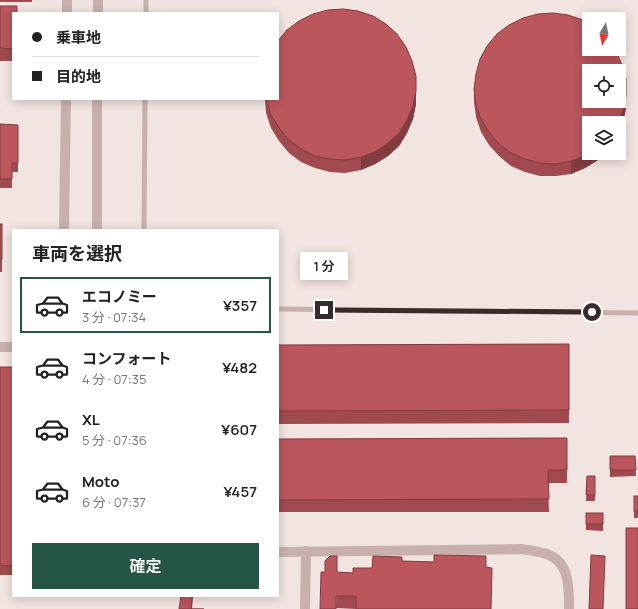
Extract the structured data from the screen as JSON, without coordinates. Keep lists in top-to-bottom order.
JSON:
{
  "north": "bottom",
  "page": {
    "banner": ["乗車地", "目的地"],
    "heading": "車両を選択",
    "bubble": "1 分",
    "list": [
      {
        "name": "エコノミー",
        "note": "3 分 · 07:34",
        "value": "¥357"
      },
      {
        "name": "コンフォート",
        "note": "4 分 · 07:35",
        "value": "¥482"
      },
      {
        "name": "XL",
        "note": "5 分 · 07:36",
        "value": "¥607"
      },
      {
        "name": "Moto",
        "note": "6 分 · 07:37",
        "value": "¥457"
      }
    ],
    "buttons": "確定"
  }
}
